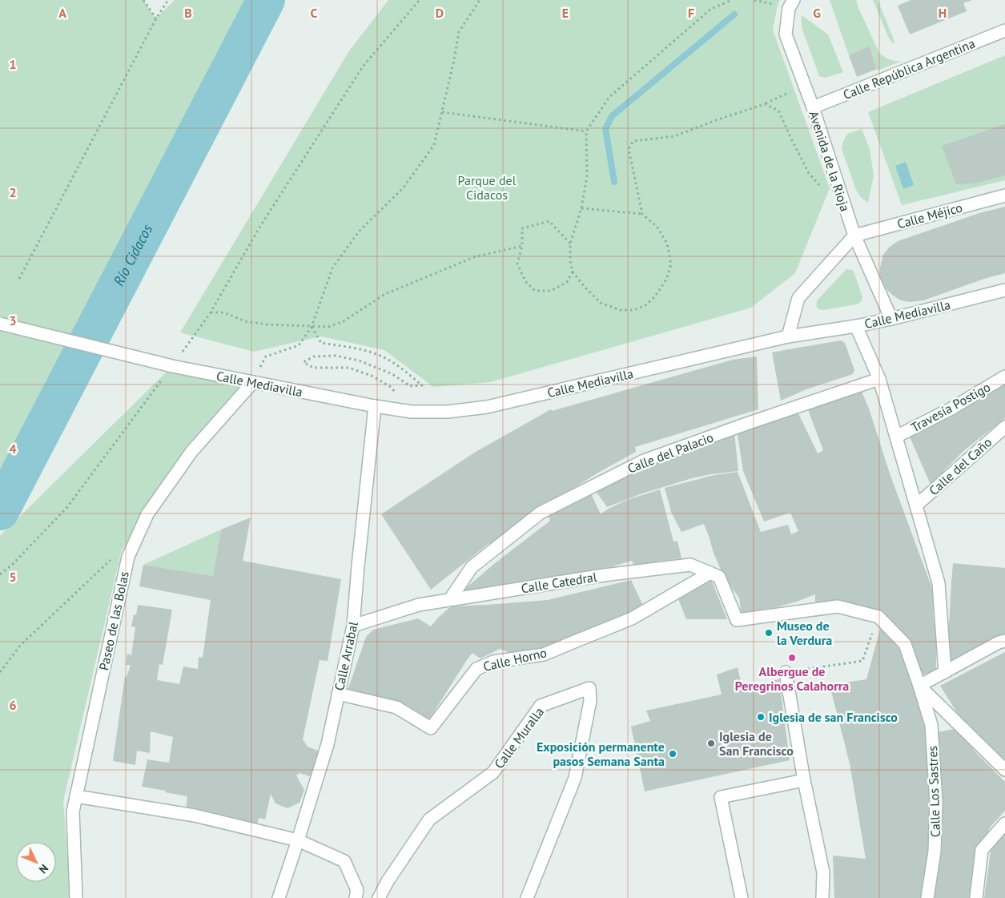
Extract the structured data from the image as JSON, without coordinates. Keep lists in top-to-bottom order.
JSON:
{
  "streets": {
    "street": [
      "Calle República Argentina",
      "Avenida de la Rioja",
      "Calle Méjico",
      "Calle Mediavilla",
      "Travesía Postigo",
      "Calle del Palacio",
      "Calle del Caño",
      "Calle Catedral",
      "Paseo de las Bolas",
      "Calle Arrabal",
      "Calle Horno",
      "Calle Muralla",
      "Calle Los Sastres"
    ]
  },
  "crossings": [
    ["Calle República Argentina", "Avenida de la Rioja"],
    ["Avenida de la Rioja", "Calle Méjico"],
    ["Avenida de la Rioja", "Calle Mediavilla"],
    ["Calle Mediavilla", "Paseo de las Bolas"],
    ["Calle Mediavilla", "Calle Arrabal"],
    ["Calle del Palacio", "Calle Catedral"],
    ["Calle Catedral", "Calle Arrabal"],
    ["Calle Catedral", "Calle Horno"],
    ["Calle Catedral", "Calle Los Sastres"],
    ["Calle Arrabal", "Calle Horno"]
  ],
  "water": ["Río Cidacos"],
  "parks": ["Parque del Cidacos"],
  "places": [
    "Museo de la Verdura",
    "Albergue de Peregrinos Calahorra",
    "Iglesia de san Francisco",
    "Iglesia de San Francisco",
    "Exposición permanente pasos Semana Santa"
  ],
  "north": "bottom right",
  "grid": {
    "columns": [
      "A",
      "B",
      "C",
      "D",
      "E",
      "F",
      "G",
      "H"
    ],
    "rows": [
      "1",
      "2",
      "3",
      "4",
      "5",
      "6"
    ]
  }
}
